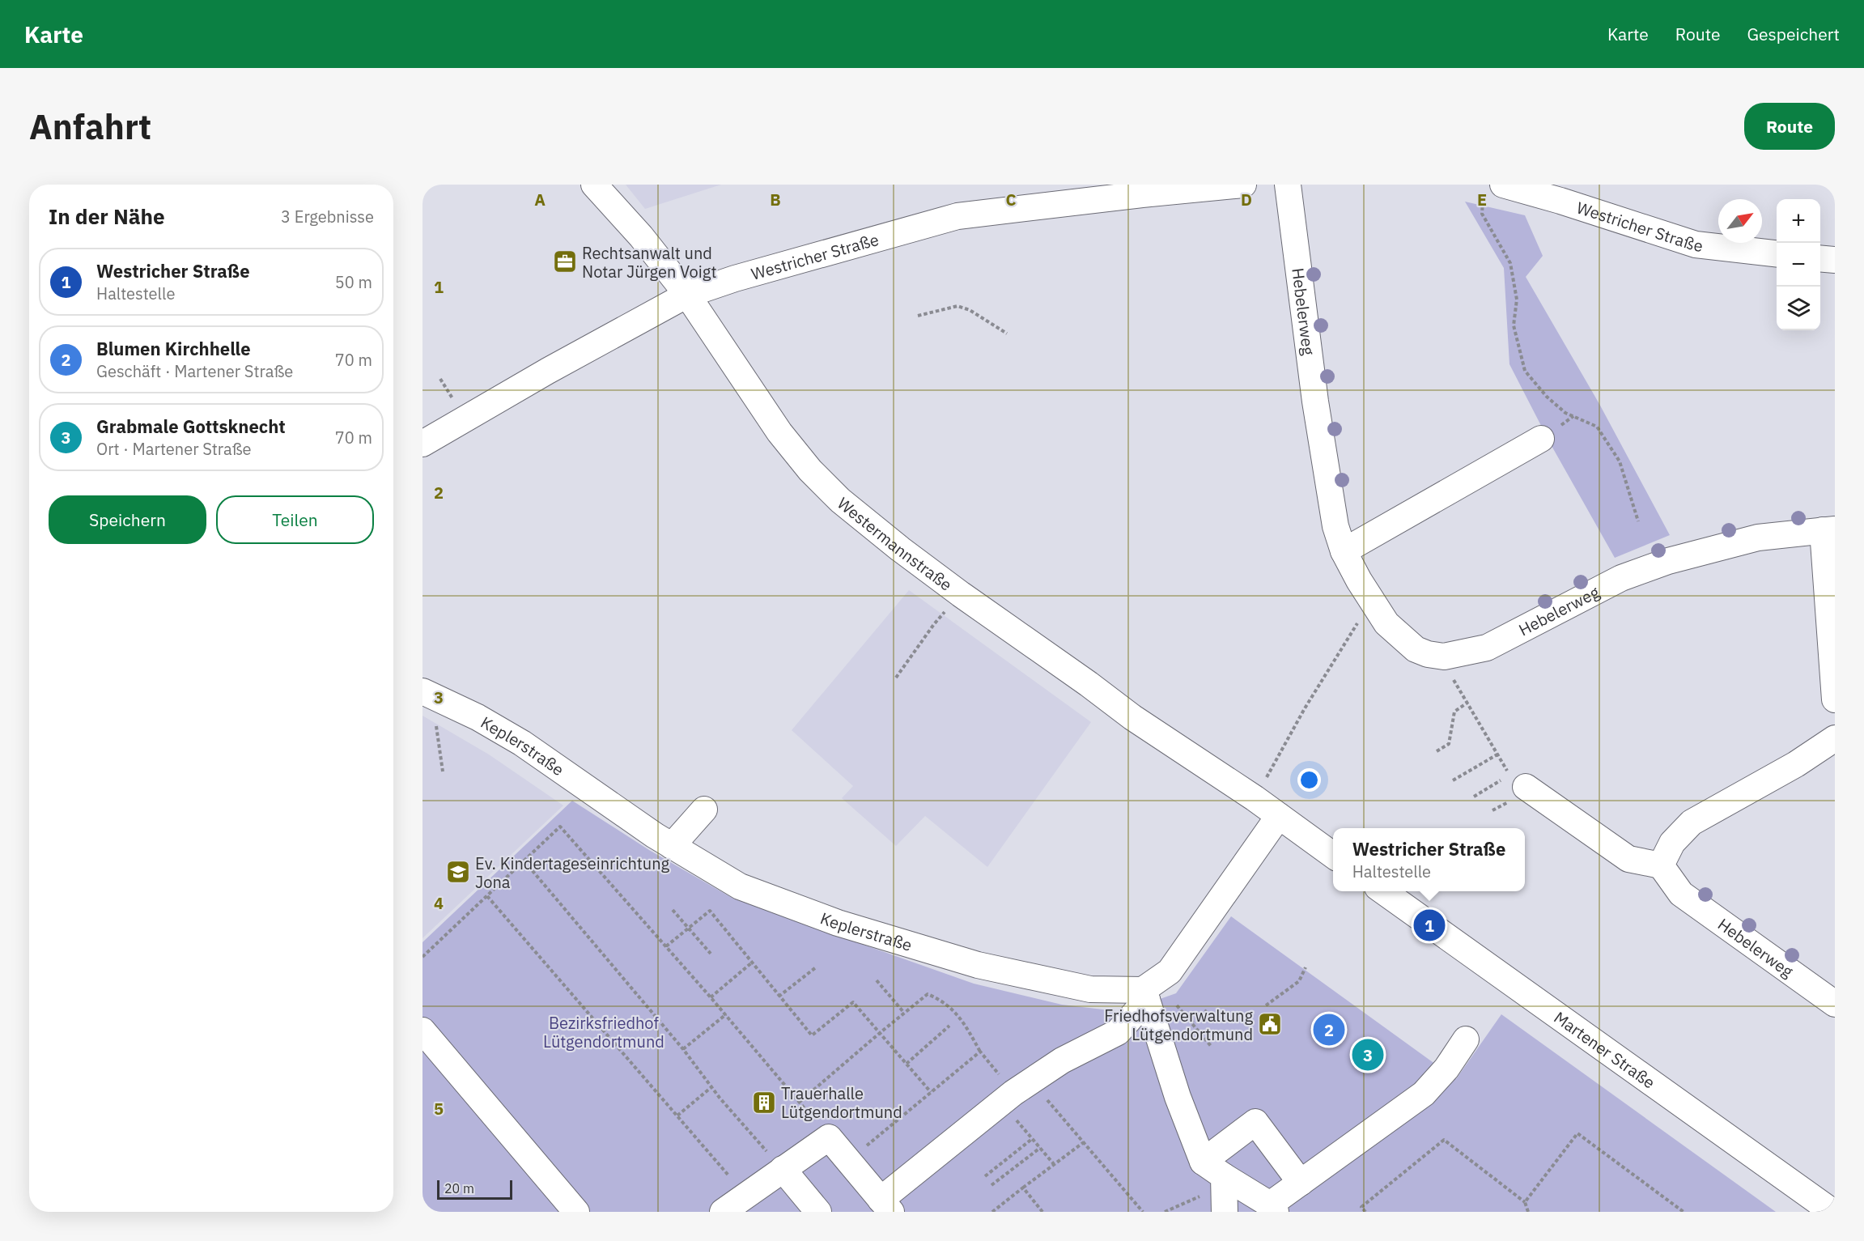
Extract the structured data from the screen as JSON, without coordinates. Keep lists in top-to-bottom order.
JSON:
{
  "streets": {
    "street": [
      "Westricher Straße",
      "Hebelerweg",
      "Westermannstraße",
      "Keplerstraße",
      "Martener Straße"
    ]
  },
  "crossings": [
    ["Westricher Straße", "Westermannstraße"],
    ["Westermannstraße", "Keplerstraße"]
  ],
  "parks": ["Bezirksfriedhof Lütgendortmund"],
  "places": {
    "office": ["Rechtsanwalt und Notar Jürgen Voigt"],
    "school or university": ["Ev. Kindertageseinrichtung Jona"],
    "public building": ["Friedhofsverwaltung Lütgendortmund"],
    "building": ["Trauerhalle Lütgendortmund"]
  },
  "scale_bar": "20 m",
  "north": "top right",
  "page": {
    "header": "Karte",
    "nav": ["Karte", "Route", "Gespeichert"],
    "buttons": [
      "Route",
      ["Speichern", "Teilen"]
    ],
    "title": "Anfahrt",
    "heading": ["In der Nähe", "3 Ergebnisse"],
    "map_buttons": ["+", "−"],
    "list": [
      {
        "mark": "1",
        "name": "Westricher Straße",
        "note": "Haltestelle",
        "value": "50 m"
      },
      {
        "mark": "2",
        "name": "Blumen Kirchhelle",
        "note": "Geschäft · Martener Straße",
        "value": "70 m"
      },
      {
        "mark": "3",
        "name": "Grabmale Gottsknecht",
        "note": "Ort · Martener Straße",
        "value": "70 m"
      }
    ],
    "popup": ["Westricher Straße", "Haltestelle"],
    "pins": ["1", "2", "3"],
    "scale": "20 m"
  },
  "grid": {
    "columns": [
      "A",
      "B",
      "C",
      "D",
      "E"
    ],
    "rows": [
      "1",
      "2",
      "3",
      "4",
      "5"
    ]
  }
}
